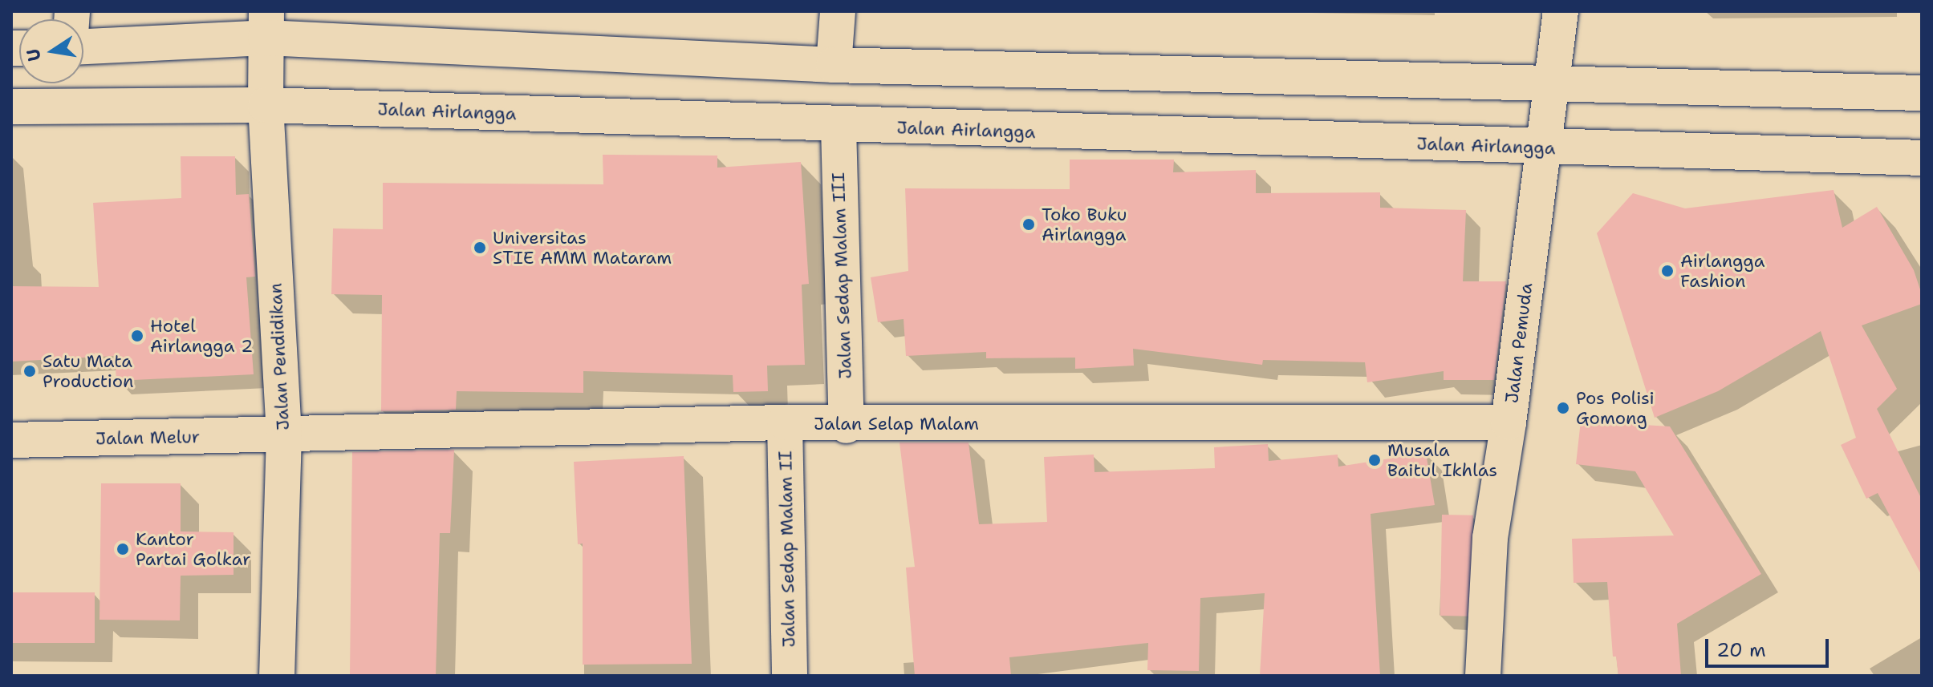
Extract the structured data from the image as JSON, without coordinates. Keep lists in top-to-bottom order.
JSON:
{
  "streets": {
    "main road": [
      "Jalan Airlangga",
      "Jalan Sedap Malam III",
      "Jalan Pemuda",
      "Jalan Pendidikan",
      "Jalan Selap Malam",
      "Jalan Melur",
      "Jalan Sedap Malam II"
    ]
  },
  "crossings": [
    ["Jalan Airlangga", "Jalan Sedap Malam III"],
    ["Jalan Airlangga", "Jalan Pemuda"],
    ["Jalan Airlangga", "Jalan Pendidikan"],
    ["Jalan Sedap Malam III", "Jalan Selap Malam"],
    ["Jalan Pemuda", "Jalan Selap Malam"],
    ["Jalan Pendidikan", "Jalan Selap Malam"],
    ["Jalan Pendidikan", "Jalan Melur"],
    ["Jalan Selap Malam", "Jalan Melur"],
    ["Jalan Selap Malam", "Jalan Sedap Malam II"]
  ],
  "places": [
    "Toko Buku Airlangga",
    "Universitas STIE AMM Mataram",
    "Airlangga Fashion",
    "Hotel Airlangga 2",
    "Satu Mata Production",
    "Pos Polisi Gomong",
    "Musala Baitul Ikhlas",
    "Kantor Partai Golkar"
  ],
  "scale_bar": "20 m",
  "north": "left"
}
